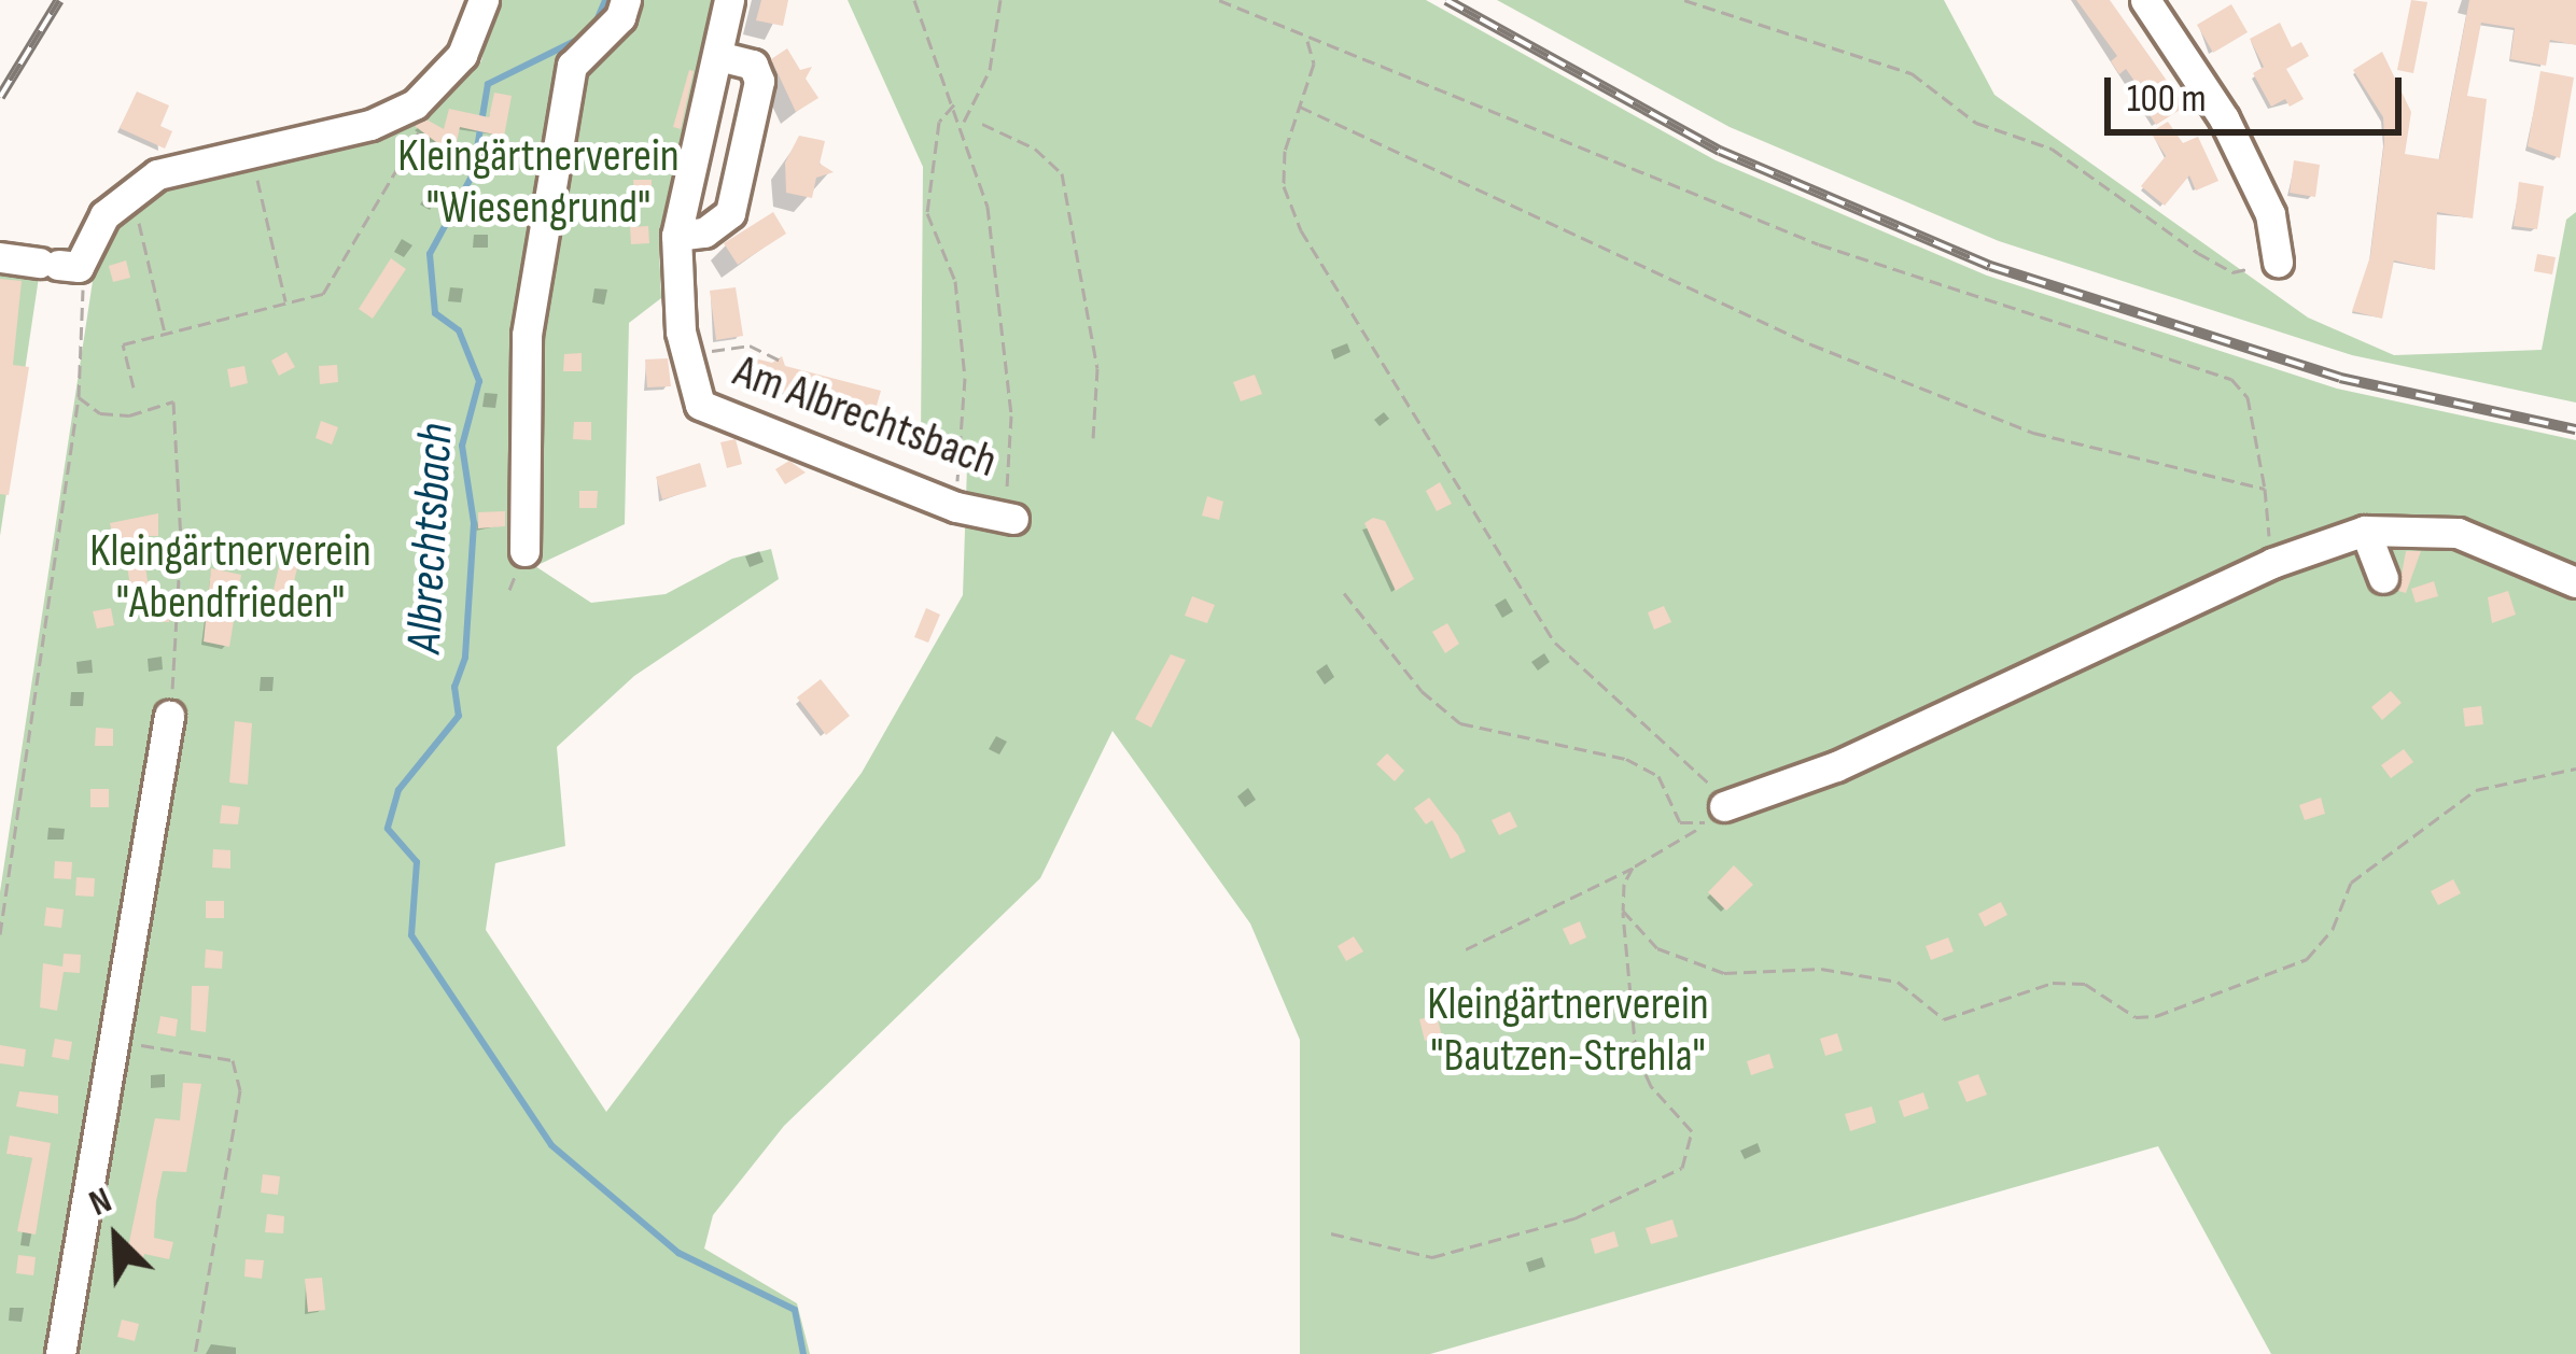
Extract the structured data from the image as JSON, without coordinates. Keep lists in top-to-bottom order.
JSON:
{
  "streets": {
    "street": ["Am Albrechtsbach"]
  },
  "water": ["Albrechtsbach"],
  "parks": ["Kleingärtnerverein \"Wiesengrund\"", "Kleingärtnerverein \"Abendfrieden\"", "Kleingärtnerverein \"Bautzen-Strehla\""],
  "scale_bar": "100 m",
  "north": "top left"
}
